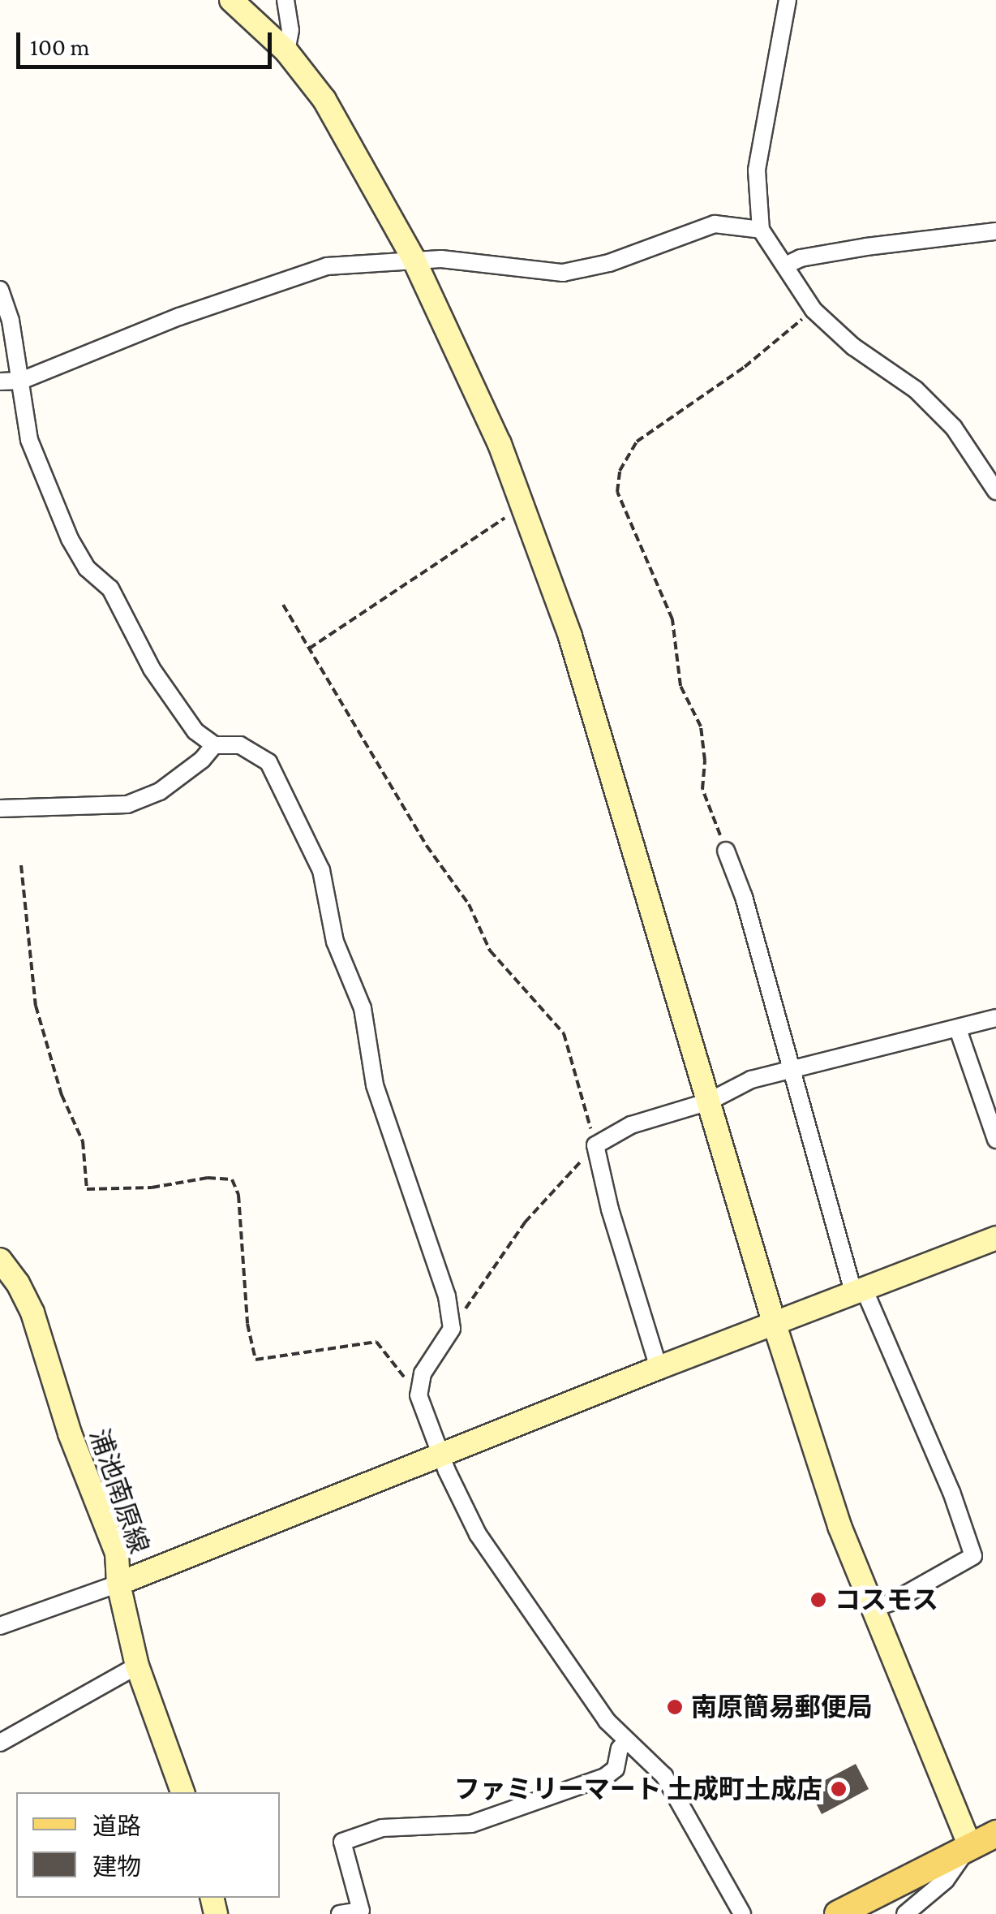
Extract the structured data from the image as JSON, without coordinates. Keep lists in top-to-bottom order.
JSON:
{
  "streets": {
    "street": ["浦池南原線"]
  },
  "places": ["コスモス", "南原簡易郵便局", "ファミリーマート 土成町土成店"],
  "legend": ["道路", "建物"],
  "scale_bar": "100 m"
}
